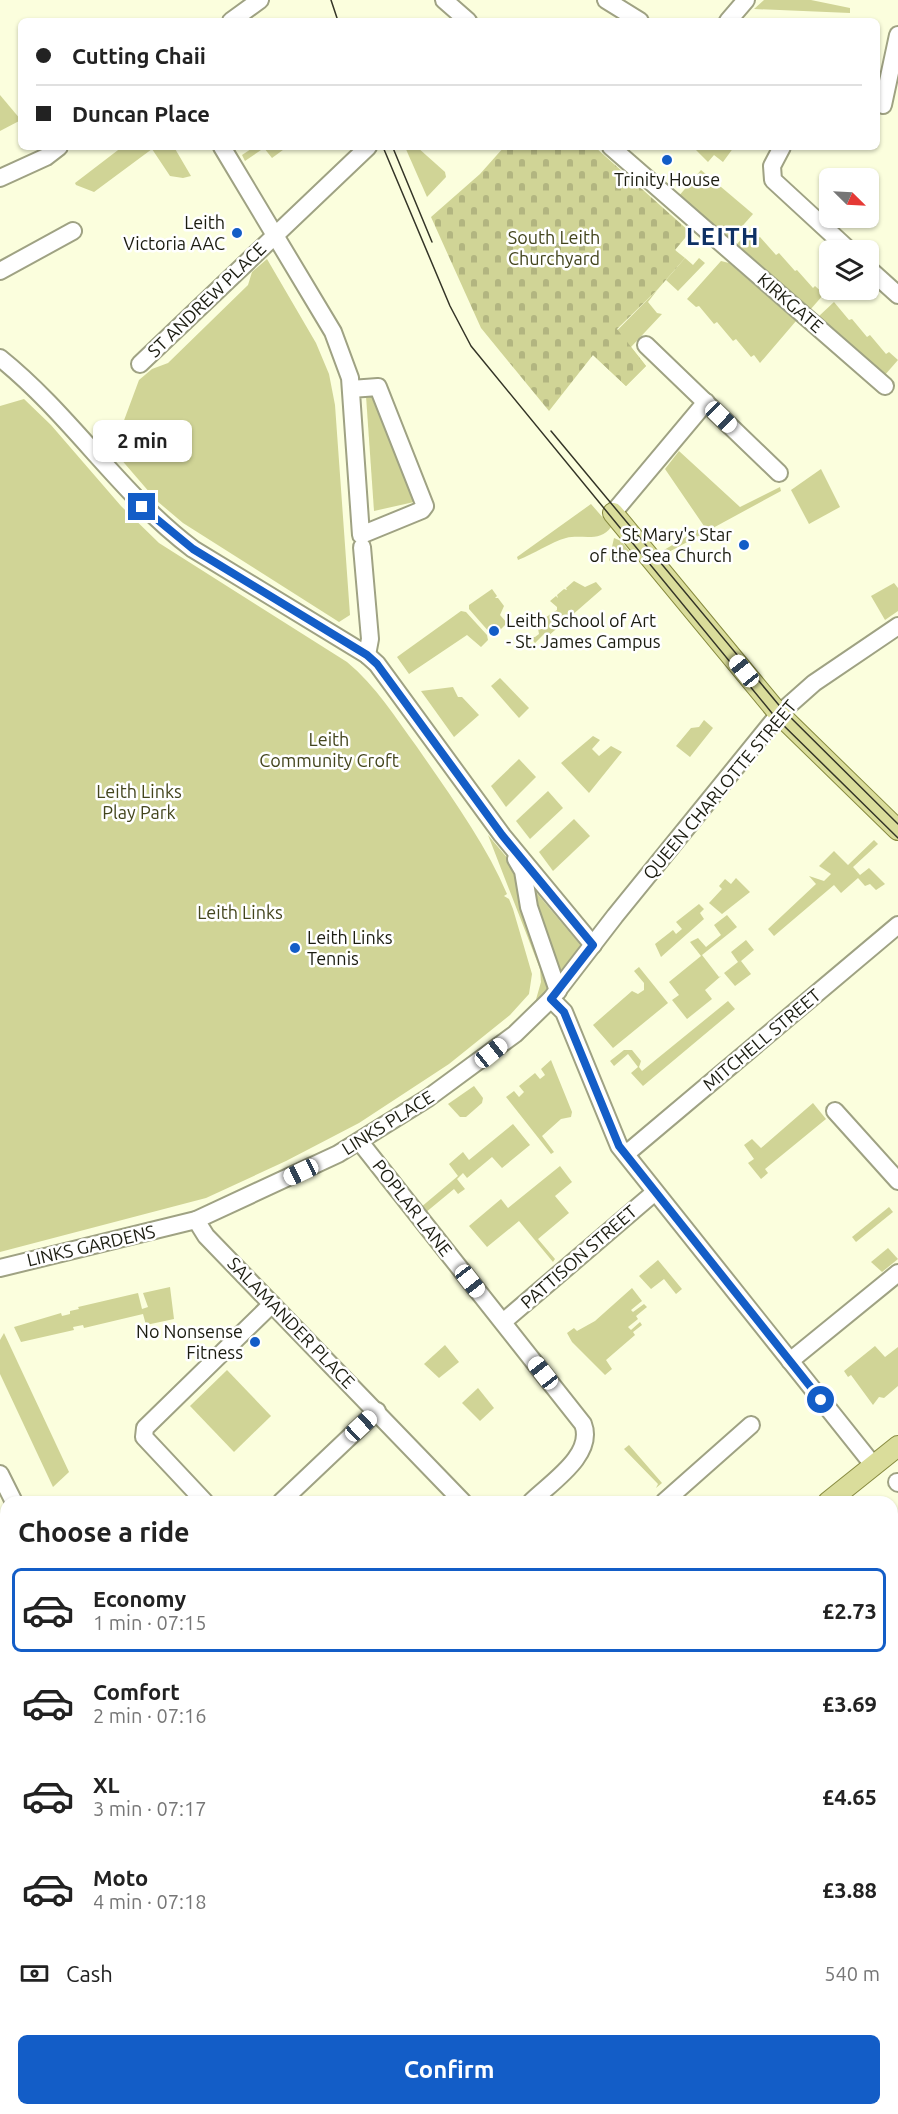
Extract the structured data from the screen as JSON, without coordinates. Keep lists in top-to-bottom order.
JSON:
{
  "streets": {
    "street": [
      "ST ANDREW PLACE",
      "KIRKGATE",
      "QUEEN CHARLOTTE STREET",
      "MITCHELL STREET",
      "LINKS PLACE",
      "POPLAR LANE",
      "LINKS GARDENS",
      "PATTISON STREET",
      "SALAMANDER PLACE"
    ]
  },
  "crossings": [
    ["QUEEN CHARLOTTE STREET", "LINKS PLACE"],
    ["LINKS PLACE", "POPLAR LANE"],
    ["LINKS PLACE", "LINKS GARDENS"],
    ["LINKS PLACE", "SALAMANDER PLACE"],
    ["POPLAR LANE", "PATTISON STREET"],
    ["LINKS GARDENS", "SALAMANDER PLACE"]
  ],
  "districts": ["LEITH"],
  "parks": [
    "South Leith Churchyard",
    "Leith Community Croft",
    "Leith Links Play Park",
    "Leith Links"
  ],
  "places": [
    "Trinity House",
    "Leith Victoria AAC",
    "St Mary's Star of the Sea Church",
    "Leith School of Art - St. James Campus",
    "Leith Links Tennis",
    "No Nonsense Fitness"
  ],
  "north": "bottom right",
  "page": {
    "banner": ["Cutting Chaii", "Duncan Place"],
    "bubble": "2 min",
    "heading": "Choose a ride",
    "list": [
      {
        "name": "Economy",
        "note": "1 min · 07:15",
        "value": "£2.73"
      },
      {
        "name": "Comfort",
        "note": "2 min · 07:16",
        "value": "£3.69"
      },
      {
        "name": "XL",
        "note": "3 min · 07:17",
        "value": "£4.65"
      },
      {
        "name": "Moto",
        "note": "4 min · 07:18",
        "value": "£3.88"
      }
    ],
    "pay": ["Cash", "540 m"],
    "buttons": "Confirm"
  }
}
